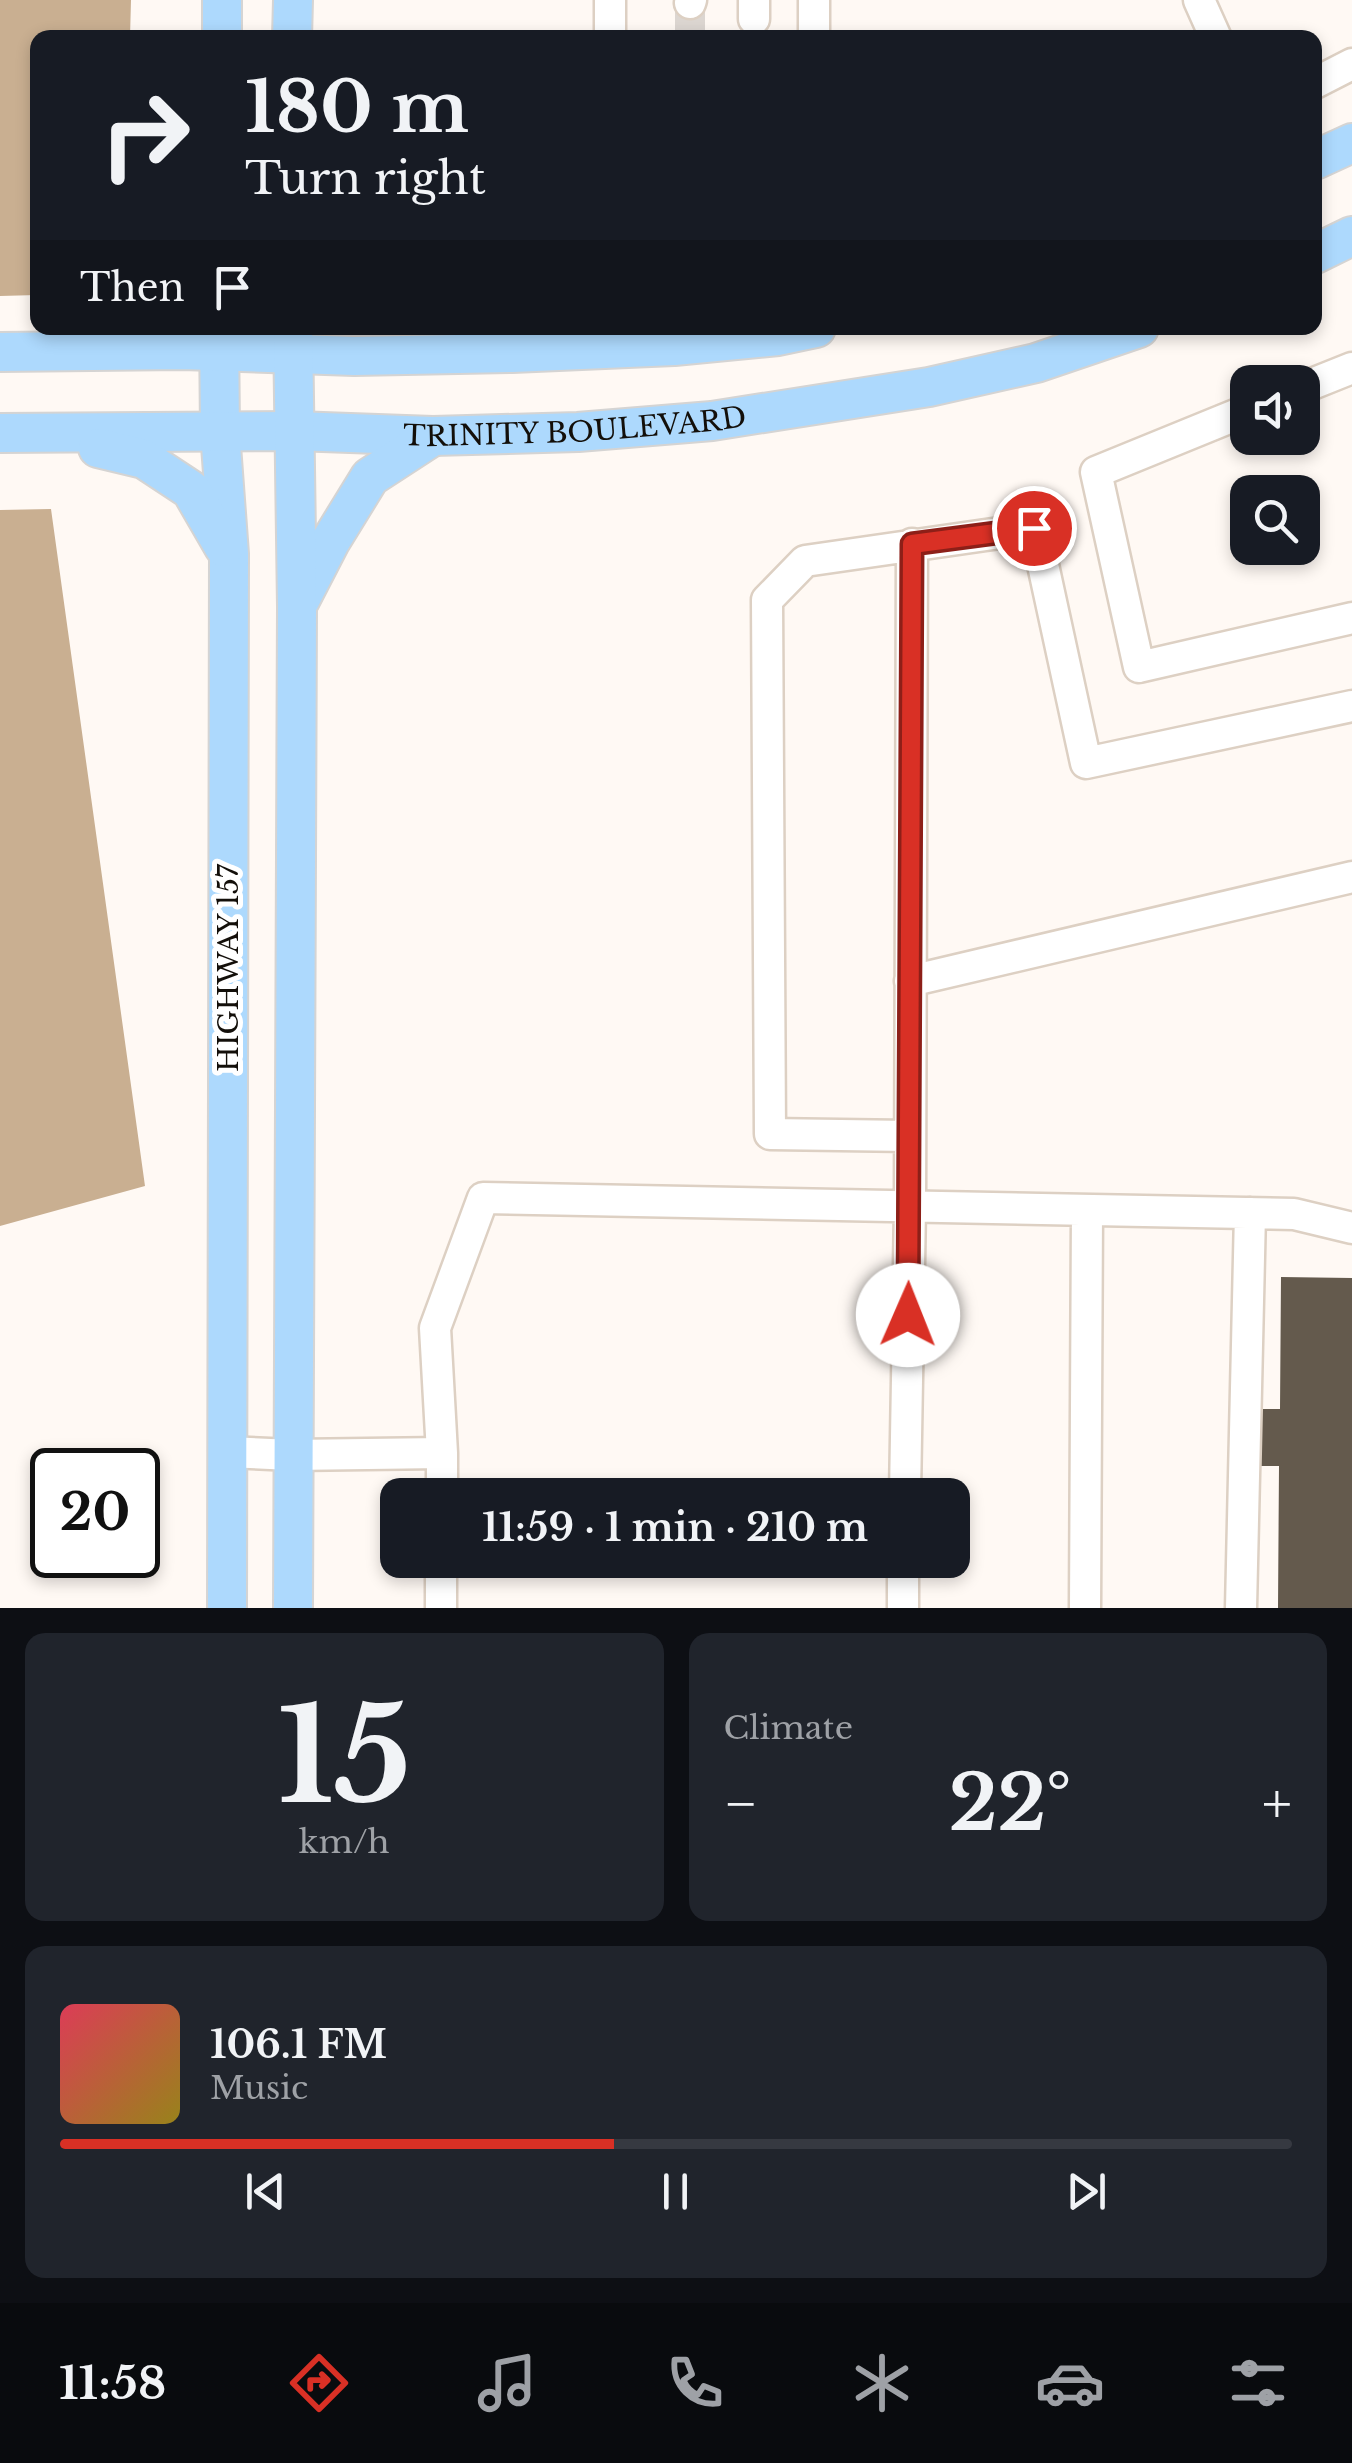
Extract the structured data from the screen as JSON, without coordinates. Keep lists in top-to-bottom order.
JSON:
{
  "streets": {
    "main road": ["TRINITY BOULEVARD", "HIGHWAY 157"]
  },
  "crossings": [
    ["TRINITY BOULEVARD", "HIGHWAY 157"]
  ],
  "page": {
    "turn": ["180 m", "Turn right"],
    "then": "Then",
    "limit": "20",
    "trip": "11:59 · 1 min · 210 m",
    "tile": [
      ["15", "km/h"],
      "Climate"
    ],
    "heat": ["−", "22°", "+"],
    "song": ["106.1 FM", "Music"],
    "tabs": "11:58"
  }
}
